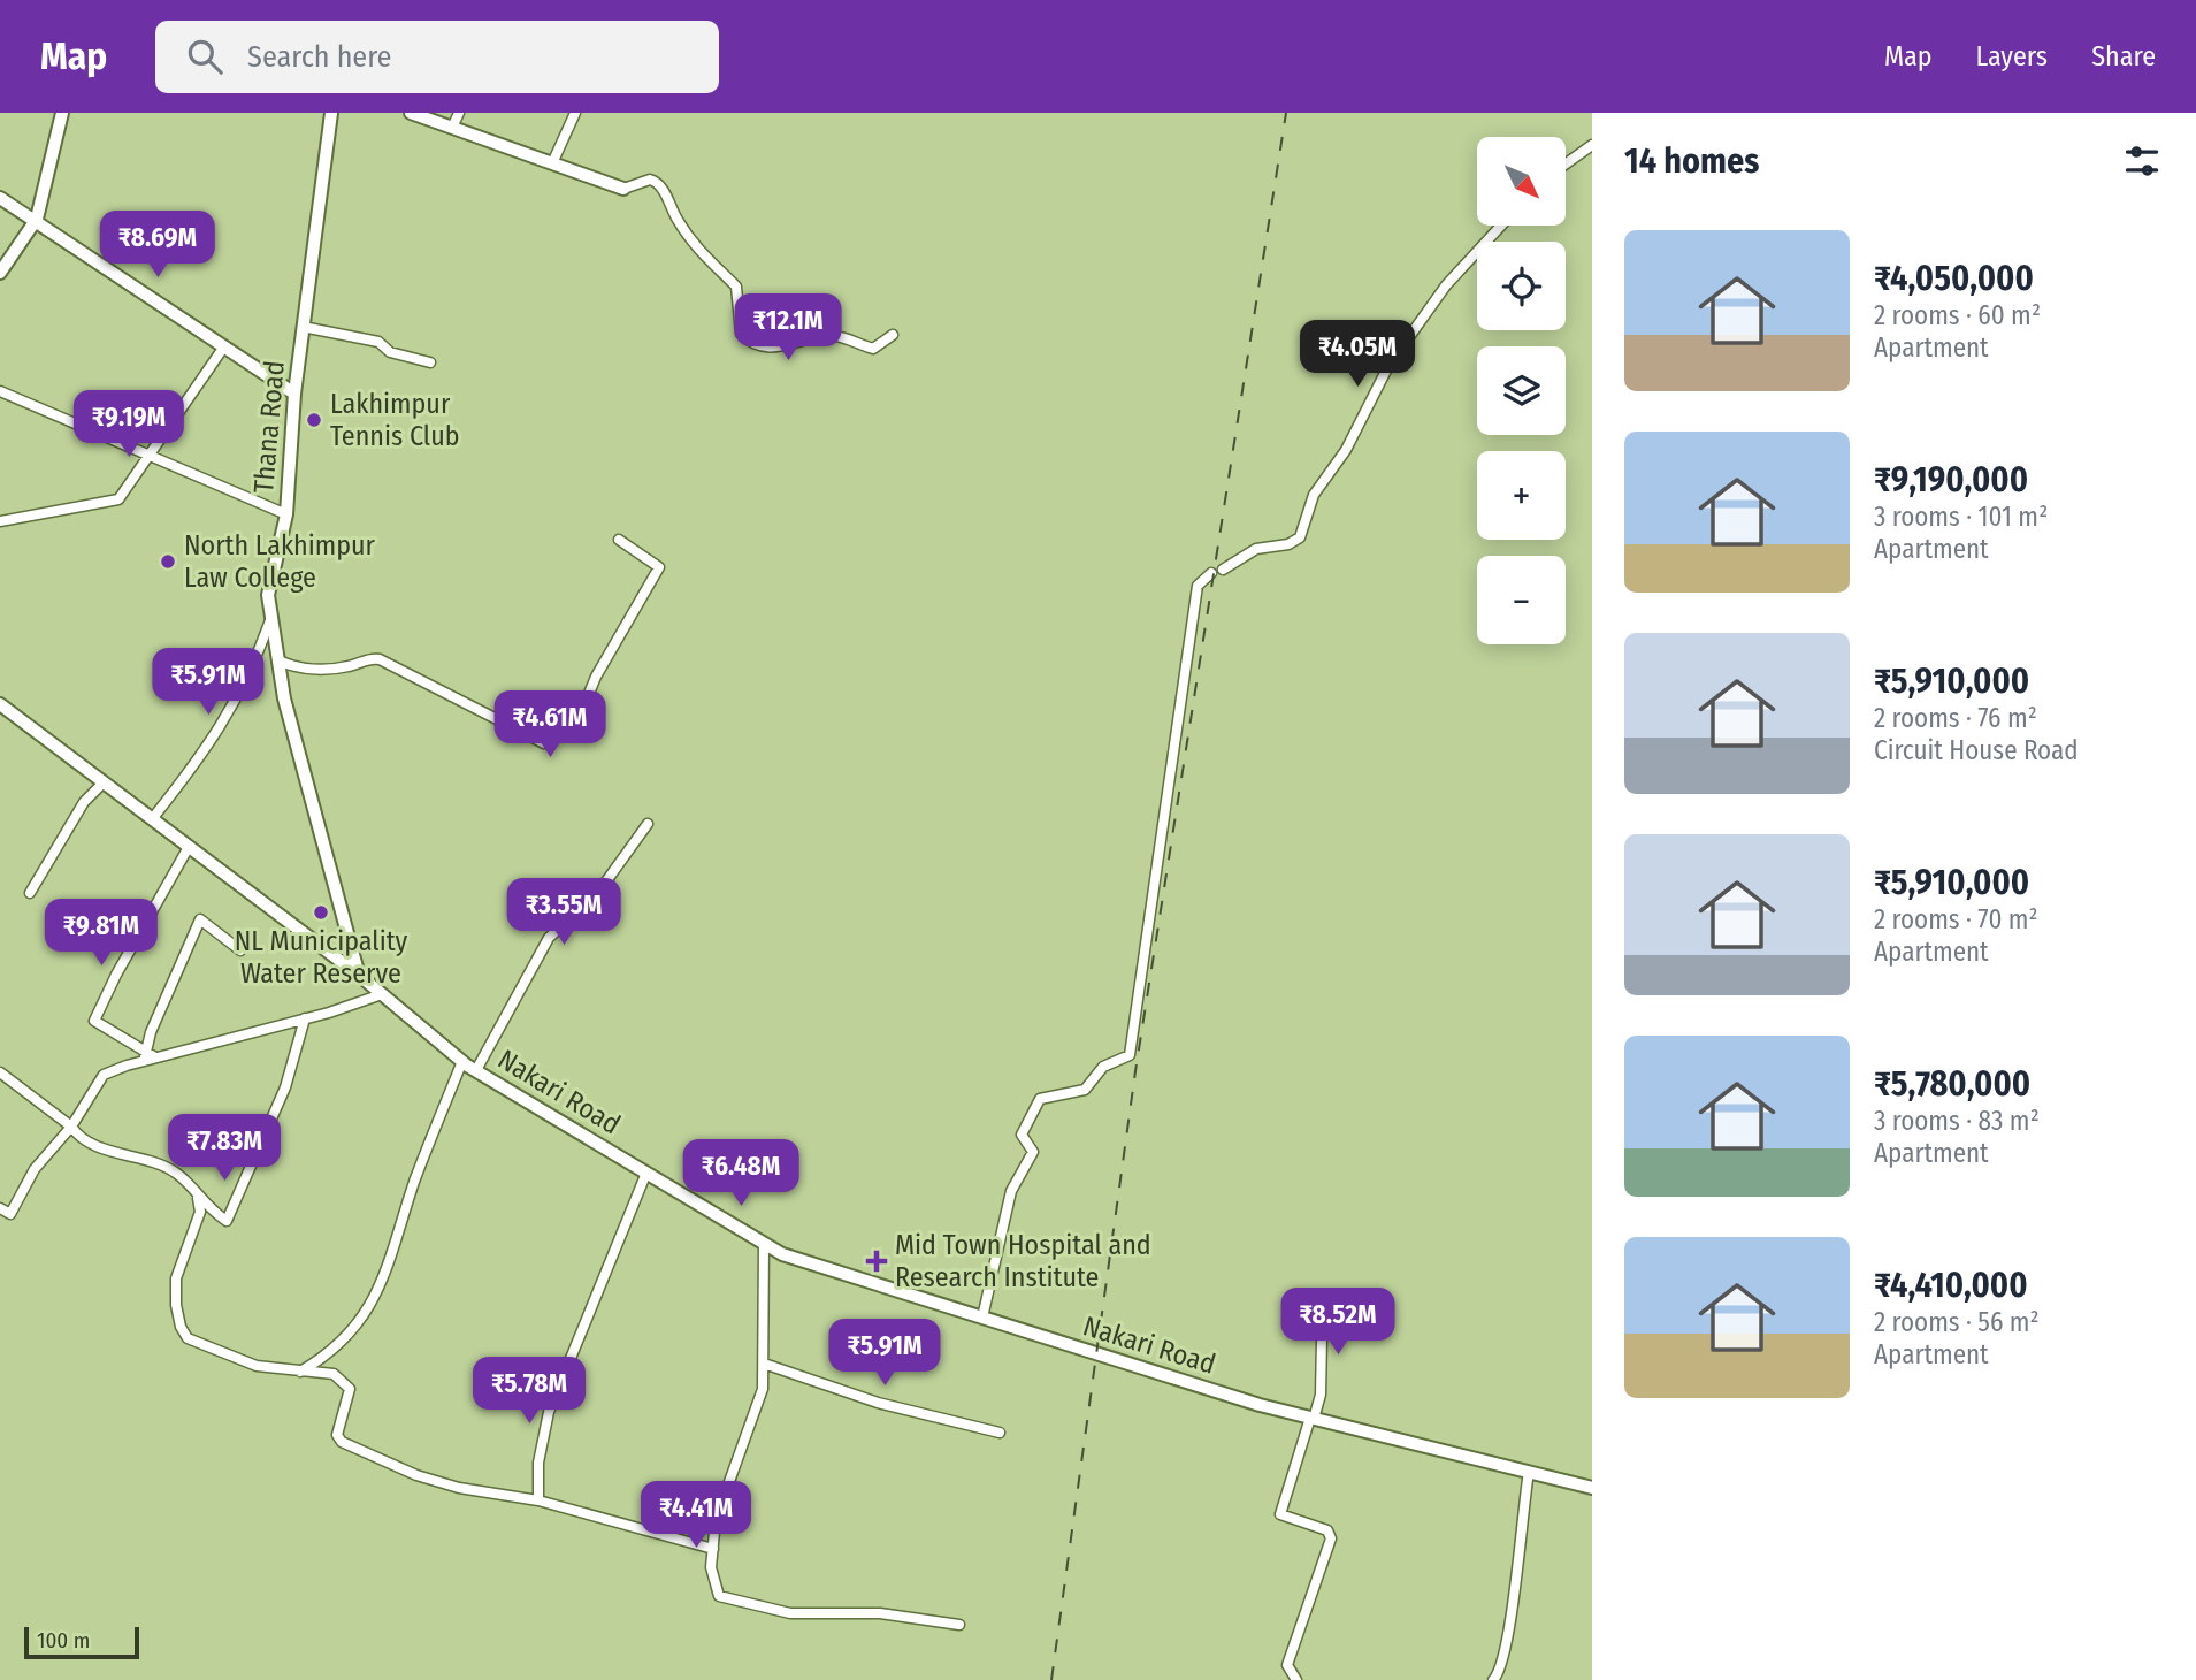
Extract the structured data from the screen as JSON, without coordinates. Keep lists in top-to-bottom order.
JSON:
{
  "streets": {
    "street": ["Thana Road", "Nakari Road"]
  },
  "crossings": [
    ["Thana Road", "Nakari Road"]
  ],
  "places": {
    "other": ["Lakhimpur Tennis Club", "North Lakhimpur Law College", "NL Municipality Water Reserve"],
    "health": ["Mid Town Hospital and Research Institute"]
  },
  "scale_bar": "100 m",
  "north": "bottom right",
  "page": {
    "header": "Map",
    "search": "Search here",
    "nav": ["Map", "Layers", "Share"],
    "heading": "14 homes",
    "map_buttons": ["+", "−"],
    "list": [
      {
        "name": "₹4,050,000",
        "note": "2 rooms · 60 m² · Apartment"
      },
      {
        "name": "₹9,190,000",
        "note": "3 rooms · 101 m² · Apartment"
      },
      {
        "name": "₹5,910,000",
        "note": "2 rooms · 76 m² · Circuit House Road"
      },
      {
        "name": "₹5,910,000",
        "note": "2 rooms · 70 m² · Apartment"
      },
      {
        "name": "₹5,780,000",
        "note": "3 rooms · 83 m² · Apartment"
      },
      {
        "name": "₹4,410,000",
        "note": "2 rooms · 56 m² · Apartment"
      }
    ],
    "price": [
      "₹8.69M",
      "₹12.1M",
      "₹4.05M",
      "₹9.19M",
      "₹5.91M",
      "₹4.61M",
      "₹3.55M",
      "₹9.81M",
      "₹7.83M",
      "₹6.48M",
      "₹8.52M",
      "₹5.91M",
      "₹5.78M",
      "₹4.41M"
    ],
    "scale": "100 m"
  }
}
